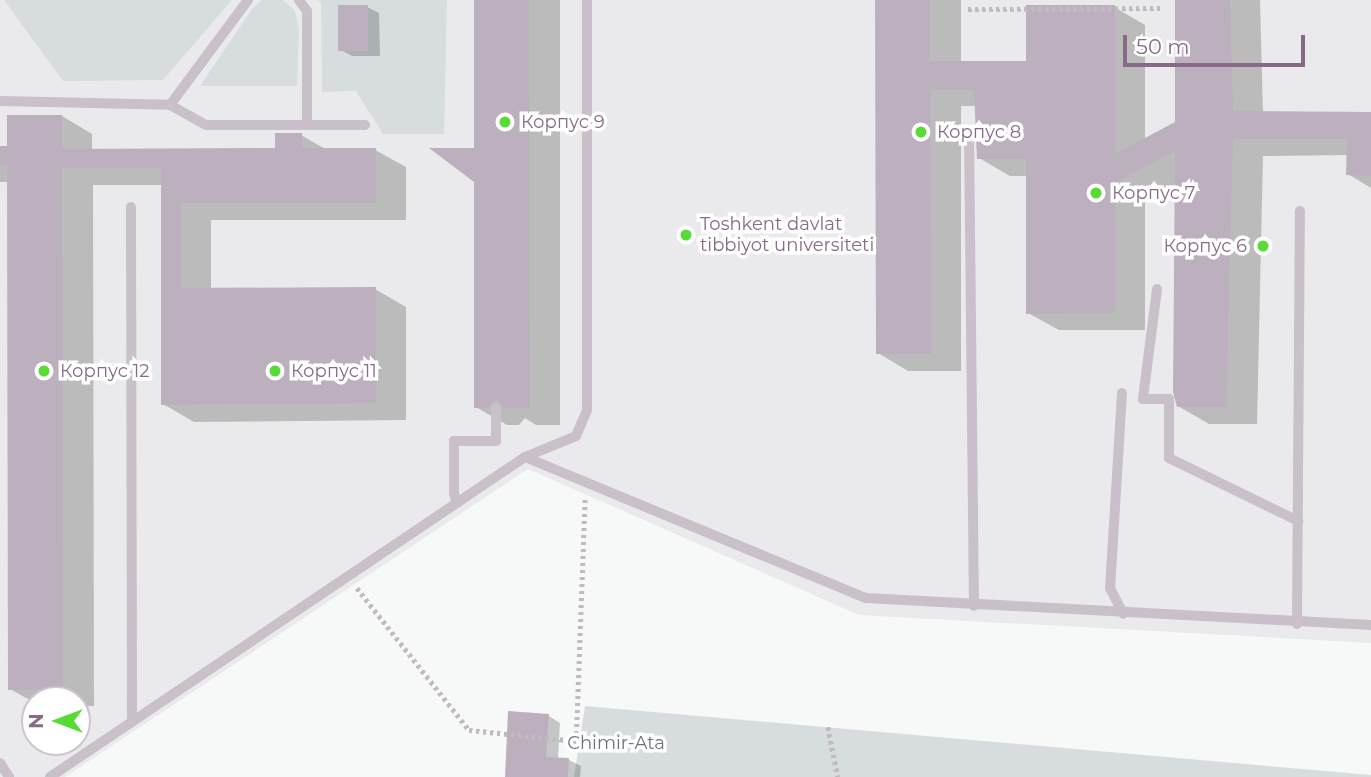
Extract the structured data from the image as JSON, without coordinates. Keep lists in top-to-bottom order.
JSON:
{
  "parks": ["Chimir-Ata"],
  "places": [
    "Корпус 9",
    "Корпус 8",
    "Корпус 7",
    "Toshkent davlat tibbiyot universiteti",
    "Корпус 6",
    "Корпус 12",
    "Корпус 11"
  ],
  "scale_bar": "50 m",
  "north": "left"
}
